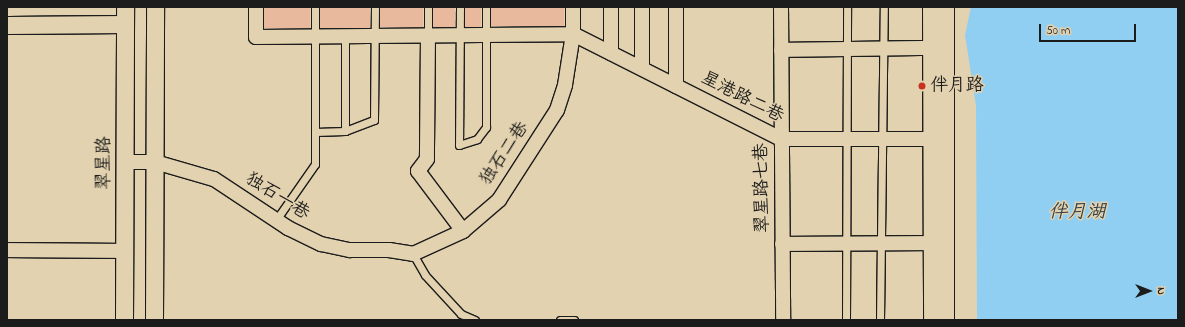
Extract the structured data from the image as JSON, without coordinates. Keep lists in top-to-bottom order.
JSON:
{
  "streets": {
    "street": [
      "星港路二巷",
      "独石二巷",
      "翠星路",
      "翠星路七巷",
      "独石一巷"
    ]
  },
  "crossings": [
    ["星港路二巷", "独石二巷"],
    ["星港路二巷", "翠星路七巷"],
    ["独石二巷", "独石一巷"],
    ["翠星路", "独石一巷"]
  ],
  "water": ["伴月湖"],
  "places": ["伴月路"],
  "scale_bar": "50 m",
  "north": "right"
}
